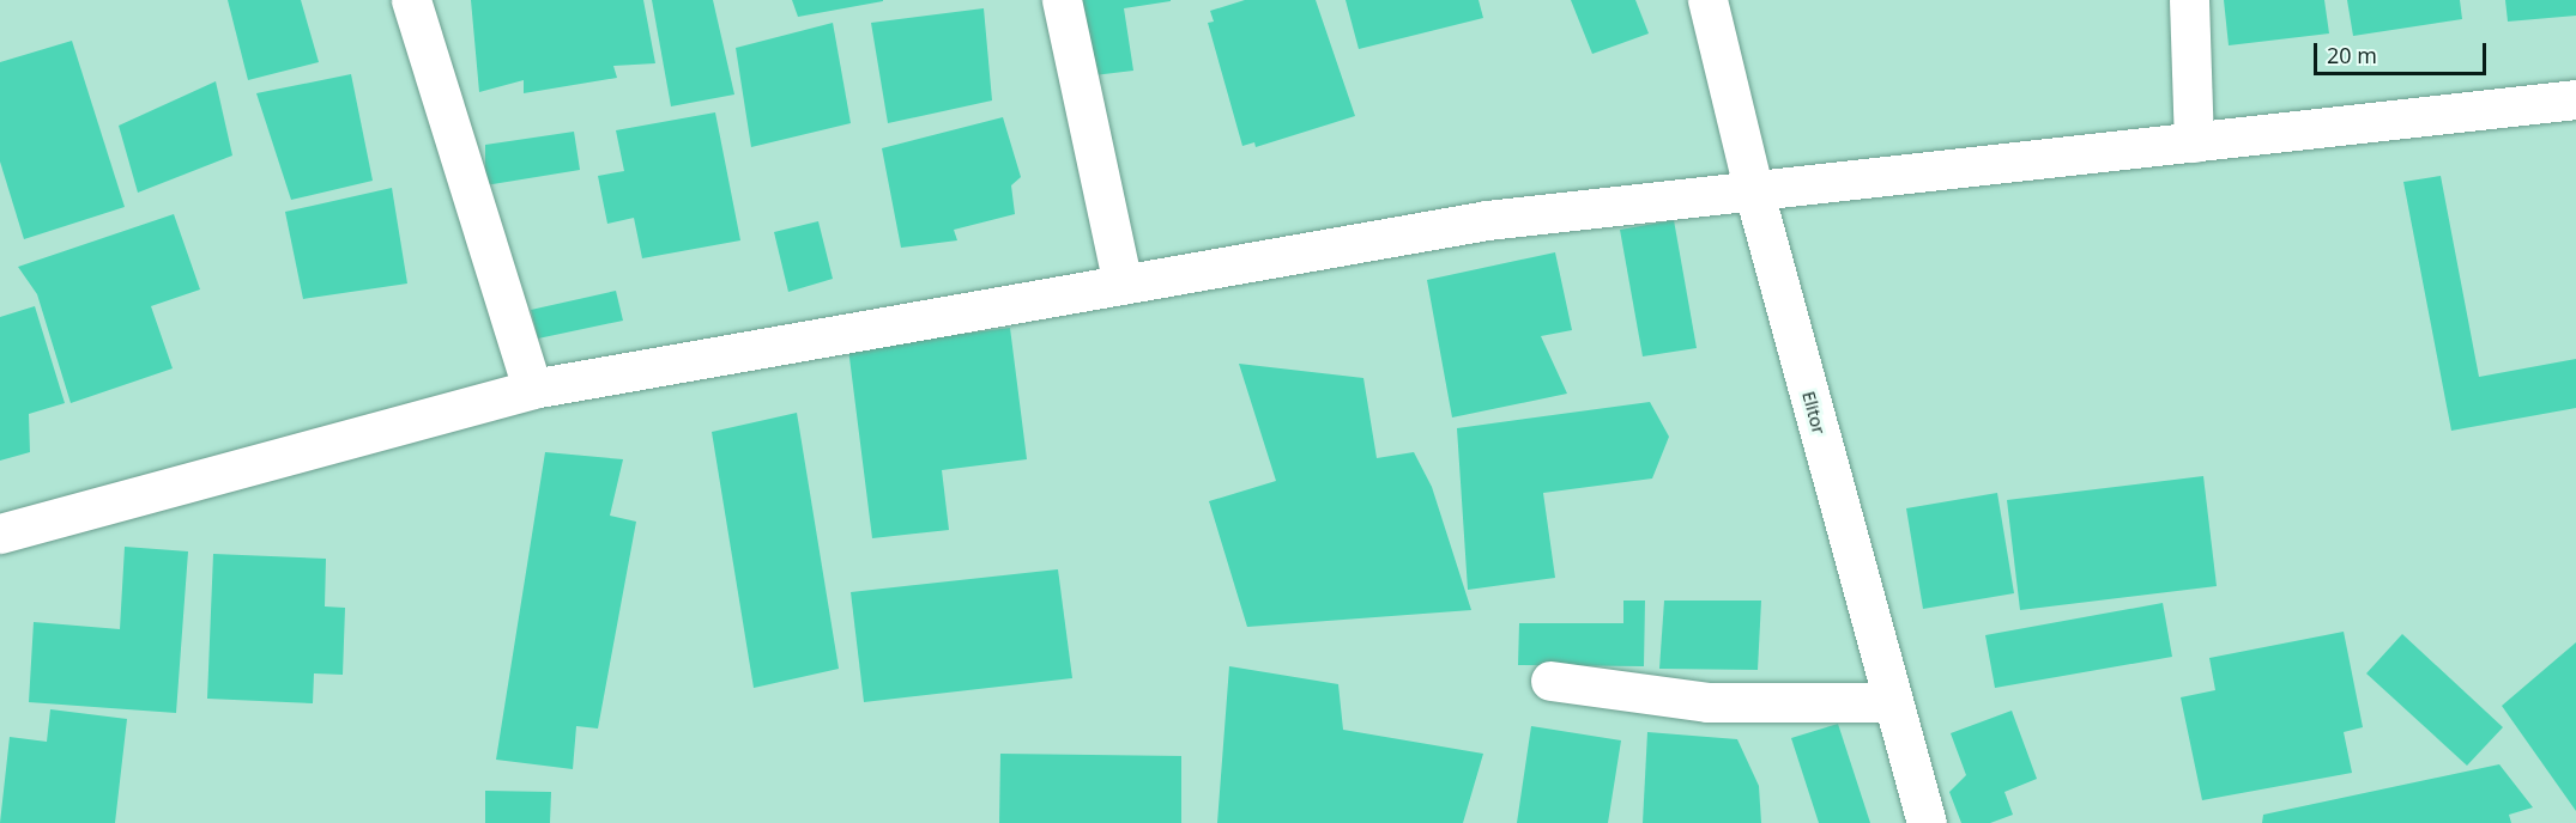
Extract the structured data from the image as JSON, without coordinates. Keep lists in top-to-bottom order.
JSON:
{
  "streets": {
    "street": ["Elitor"]
  },
  "scale_bar": "20 m"
}
